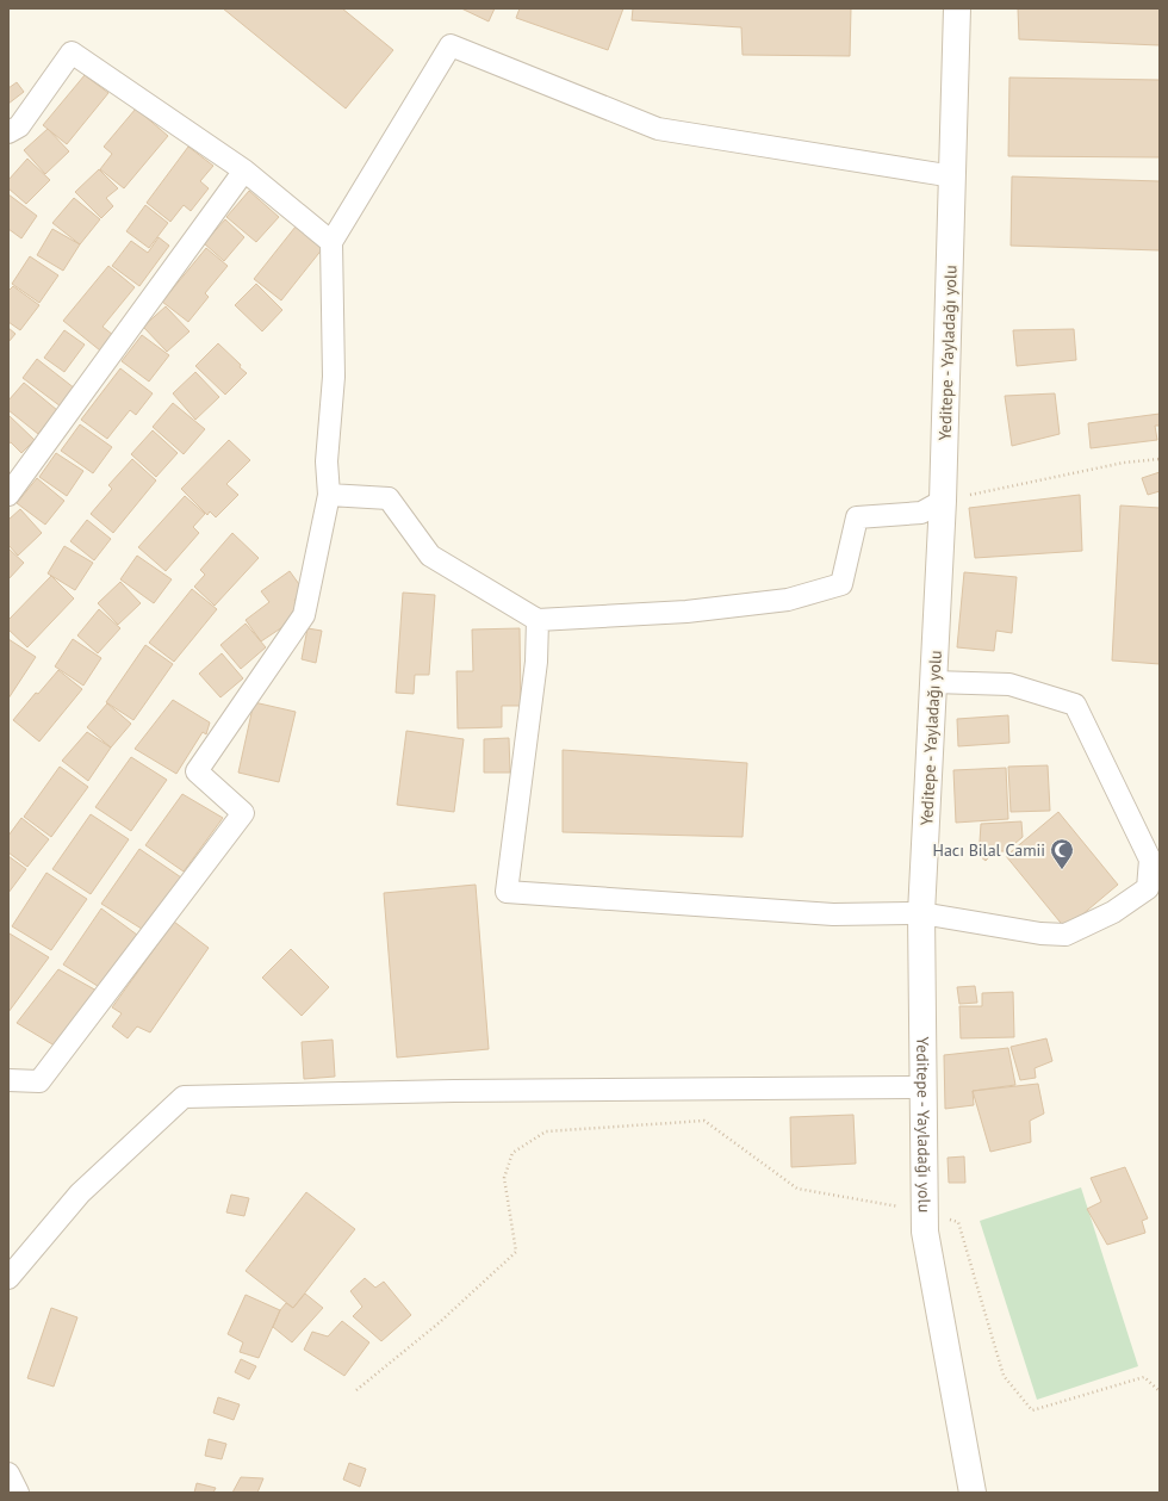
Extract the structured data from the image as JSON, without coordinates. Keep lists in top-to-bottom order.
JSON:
{
  "streets": {
    "main road": ["Yeditepe - Yayladağı yolu"]
  },
  "places": {
    "mosque": ["Hacı Bilal Camii"]
  }
}
